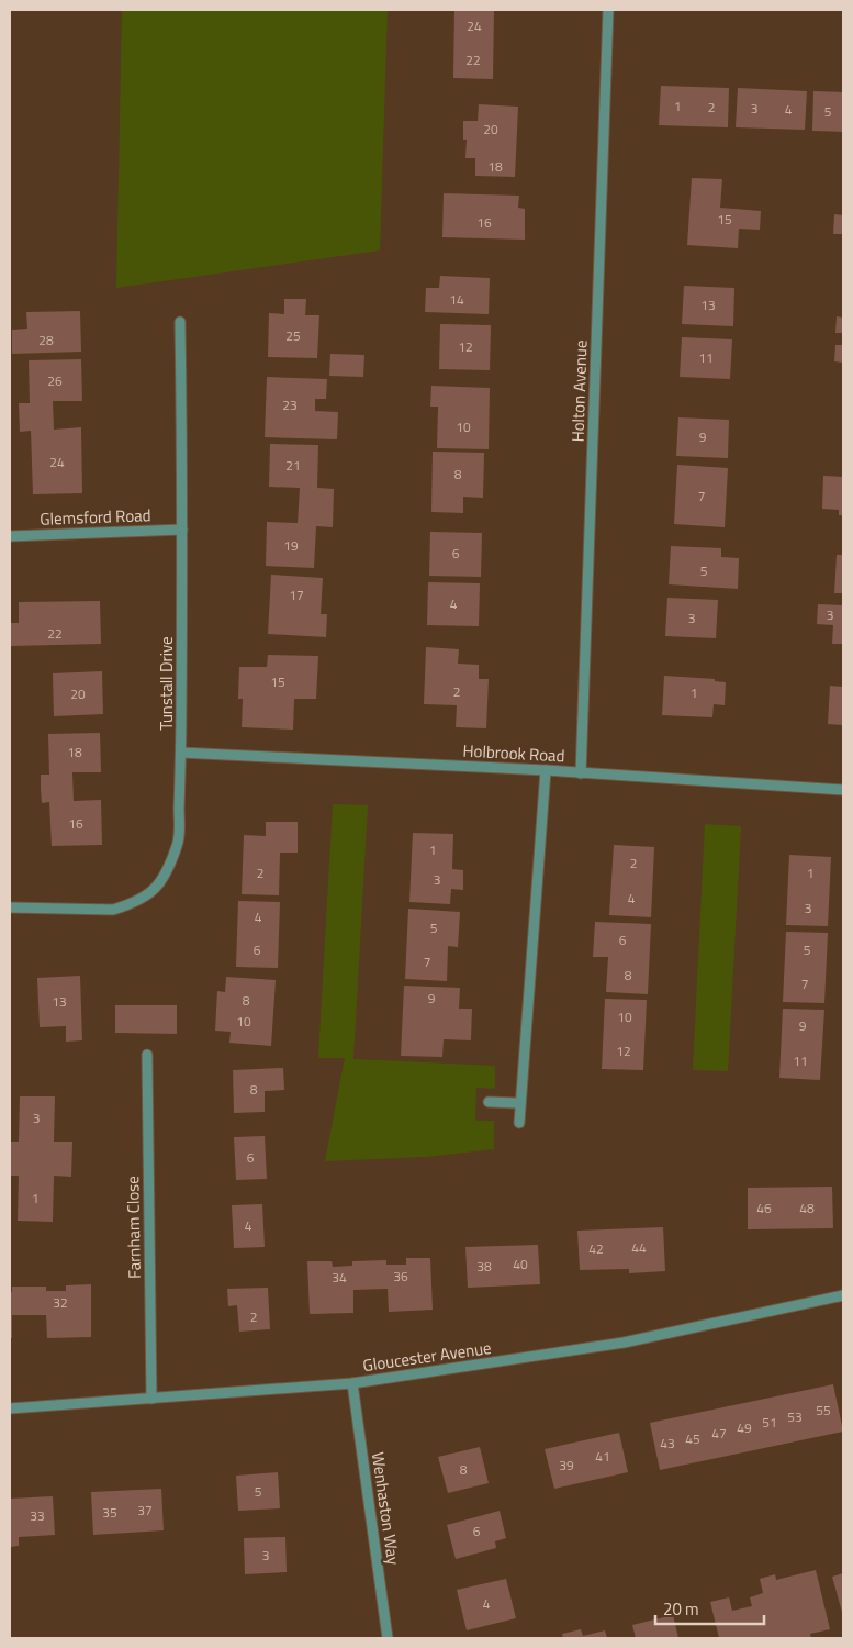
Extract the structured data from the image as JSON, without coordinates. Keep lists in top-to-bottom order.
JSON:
{
  "streets": {
    "street": [
      "Holton Avenue",
      "Glemsford Road",
      "Tunstall Drive",
      "Holbrook Road",
      "Farnham Close",
      "Gloucester Avenue",
      "Wenhaston Way"
    ]
  },
  "crossings": [
    ["Holton Avenue", "Holbrook Road"],
    ["Glemsford Road", "Tunstall Drive"],
    ["Tunstall Drive", "Holbrook Road"],
    ["Farnham Close", "Gloucester Avenue"],
    ["Gloucester Avenue", "Wenhaston Way"]
  ],
  "house_numbers": [
    "24",
    "22",
    "1",
    "2",
    "3",
    "4",
    "5",
    "20",
    "18",
    "15",
    "16",
    "14",
    "13",
    "25",
    "28",
    "12",
    "11",
    "26",
    "23",
    "10",
    "9",
    "24",
    "21",
    "8",
    "7",
    "19",
    "6",
    "5",
    "17",
    "4",
    "3",
    "3",
    "22",
    "15",
    "2",
    "1",
    "20",
    "18",
    "16",
    "1",
    "2",
    "2",
    "1",
    "3",
    "4",
    "3",
    "4",
    "5",
    "6",
    "6",
    "5",
    "7",
    "8",
    "7",
    "9",
    "8",
    "13",
    "10",
    "10",
    "9",
    "12",
    "11",
    "8",
    "3",
    "6",
    "1",
    "46",
    "48",
    "4",
    "44",
    "42",
    "40",
    "38",
    "36",
    "34",
    "32",
    "2",
    "55",
    "53",
    "51",
    "49",
    "47",
    "45",
    "43",
    "41",
    "39",
    "8",
    "5",
    "37",
    "35",
    "33",
    "6",
    "3",
    "4"
  ],
  "scale_bar": "20 m"
}
